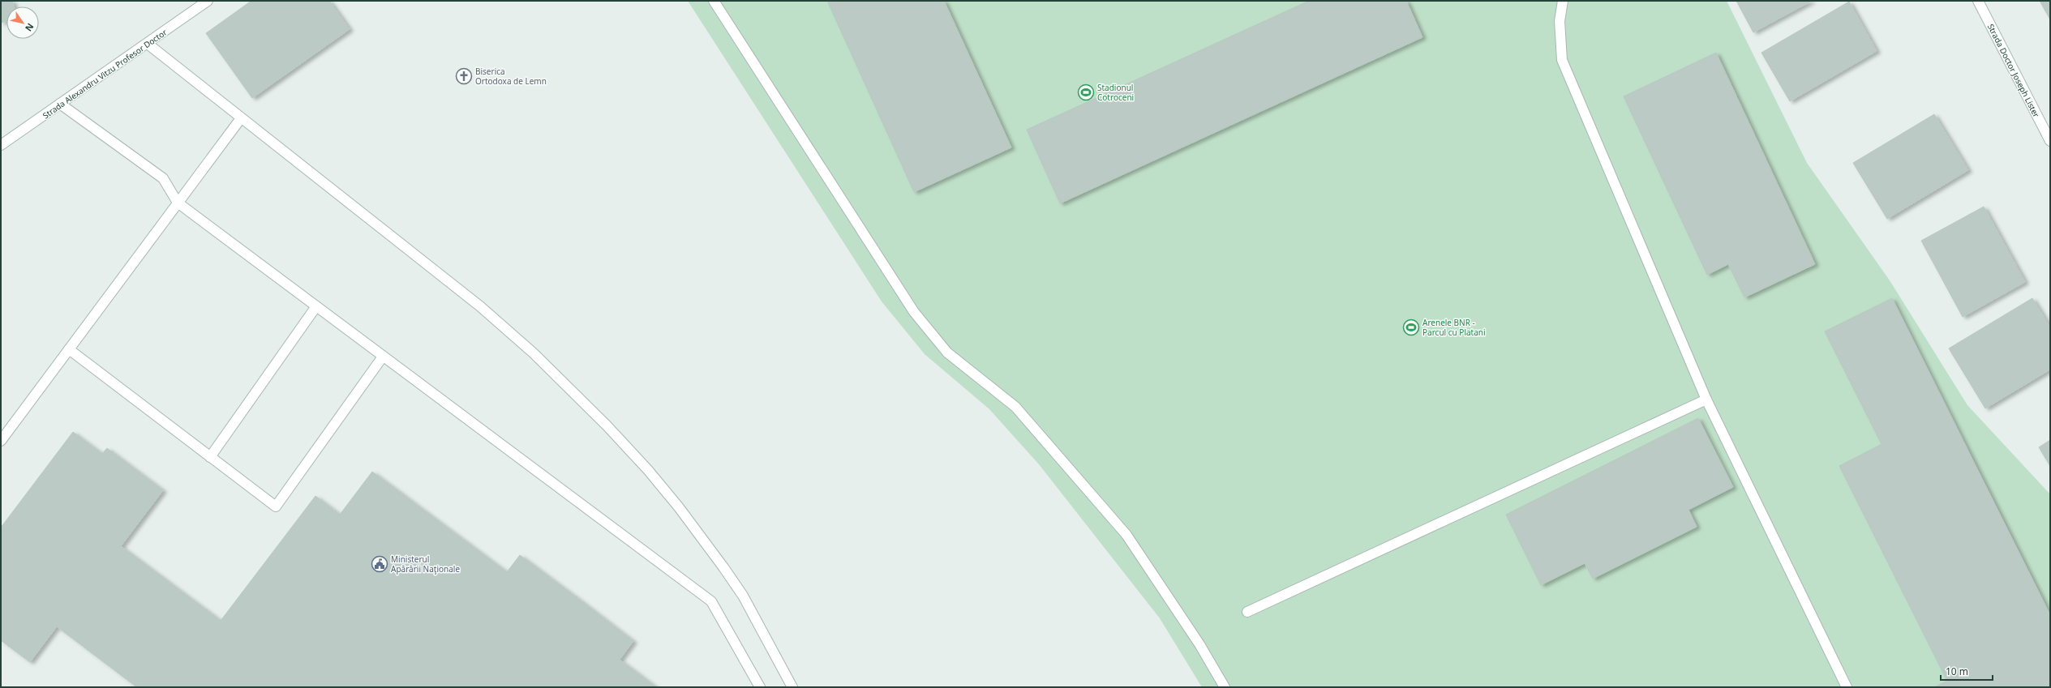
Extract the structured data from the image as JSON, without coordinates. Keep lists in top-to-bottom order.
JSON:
{
  "streets": {
    "street": ["Strada Doctor Joseph Lister", "Strada Alexandru Vitzu Profesor Doctor"]
  },
  "places": {
    "church": ["Biserica Ortodoxa de Lemn"],
    "sports": ["Stadionul Cotroceni", "Arenele BNR - Parcul cu Platani"],
    "public building": ["Ministerul Apărării Naţionale"]
  },
  "scale_bar": "10 m",
  "north": "bottom right"
}
